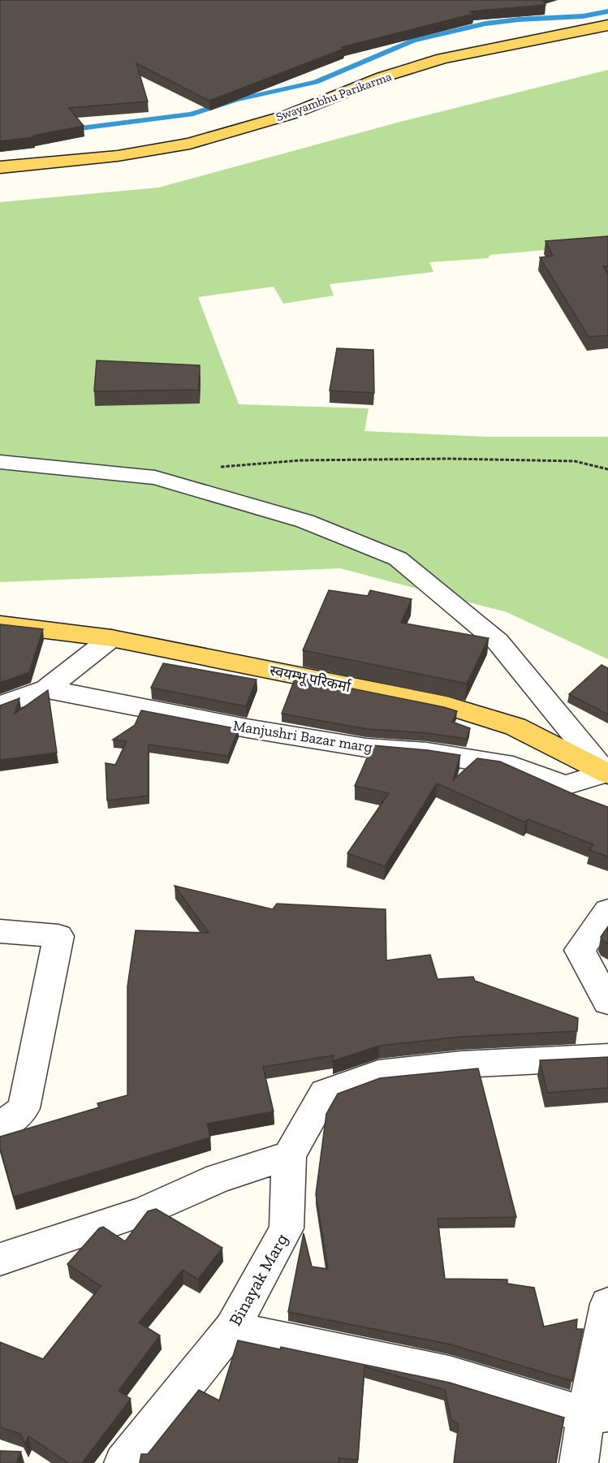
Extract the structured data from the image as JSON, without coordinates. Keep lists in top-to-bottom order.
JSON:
{
  "streets": {
    "main road": ["Swayambhu Parikarma", "स्वयम्भू परिकर्मा"],
    "street": ["Manjushri Bazar marg", "Binayak Marg"]
  },
  "crossings": [
    ["स्वयम्भू परिकर्मा", "Manjushri Bazar marg"]
  ]
}
